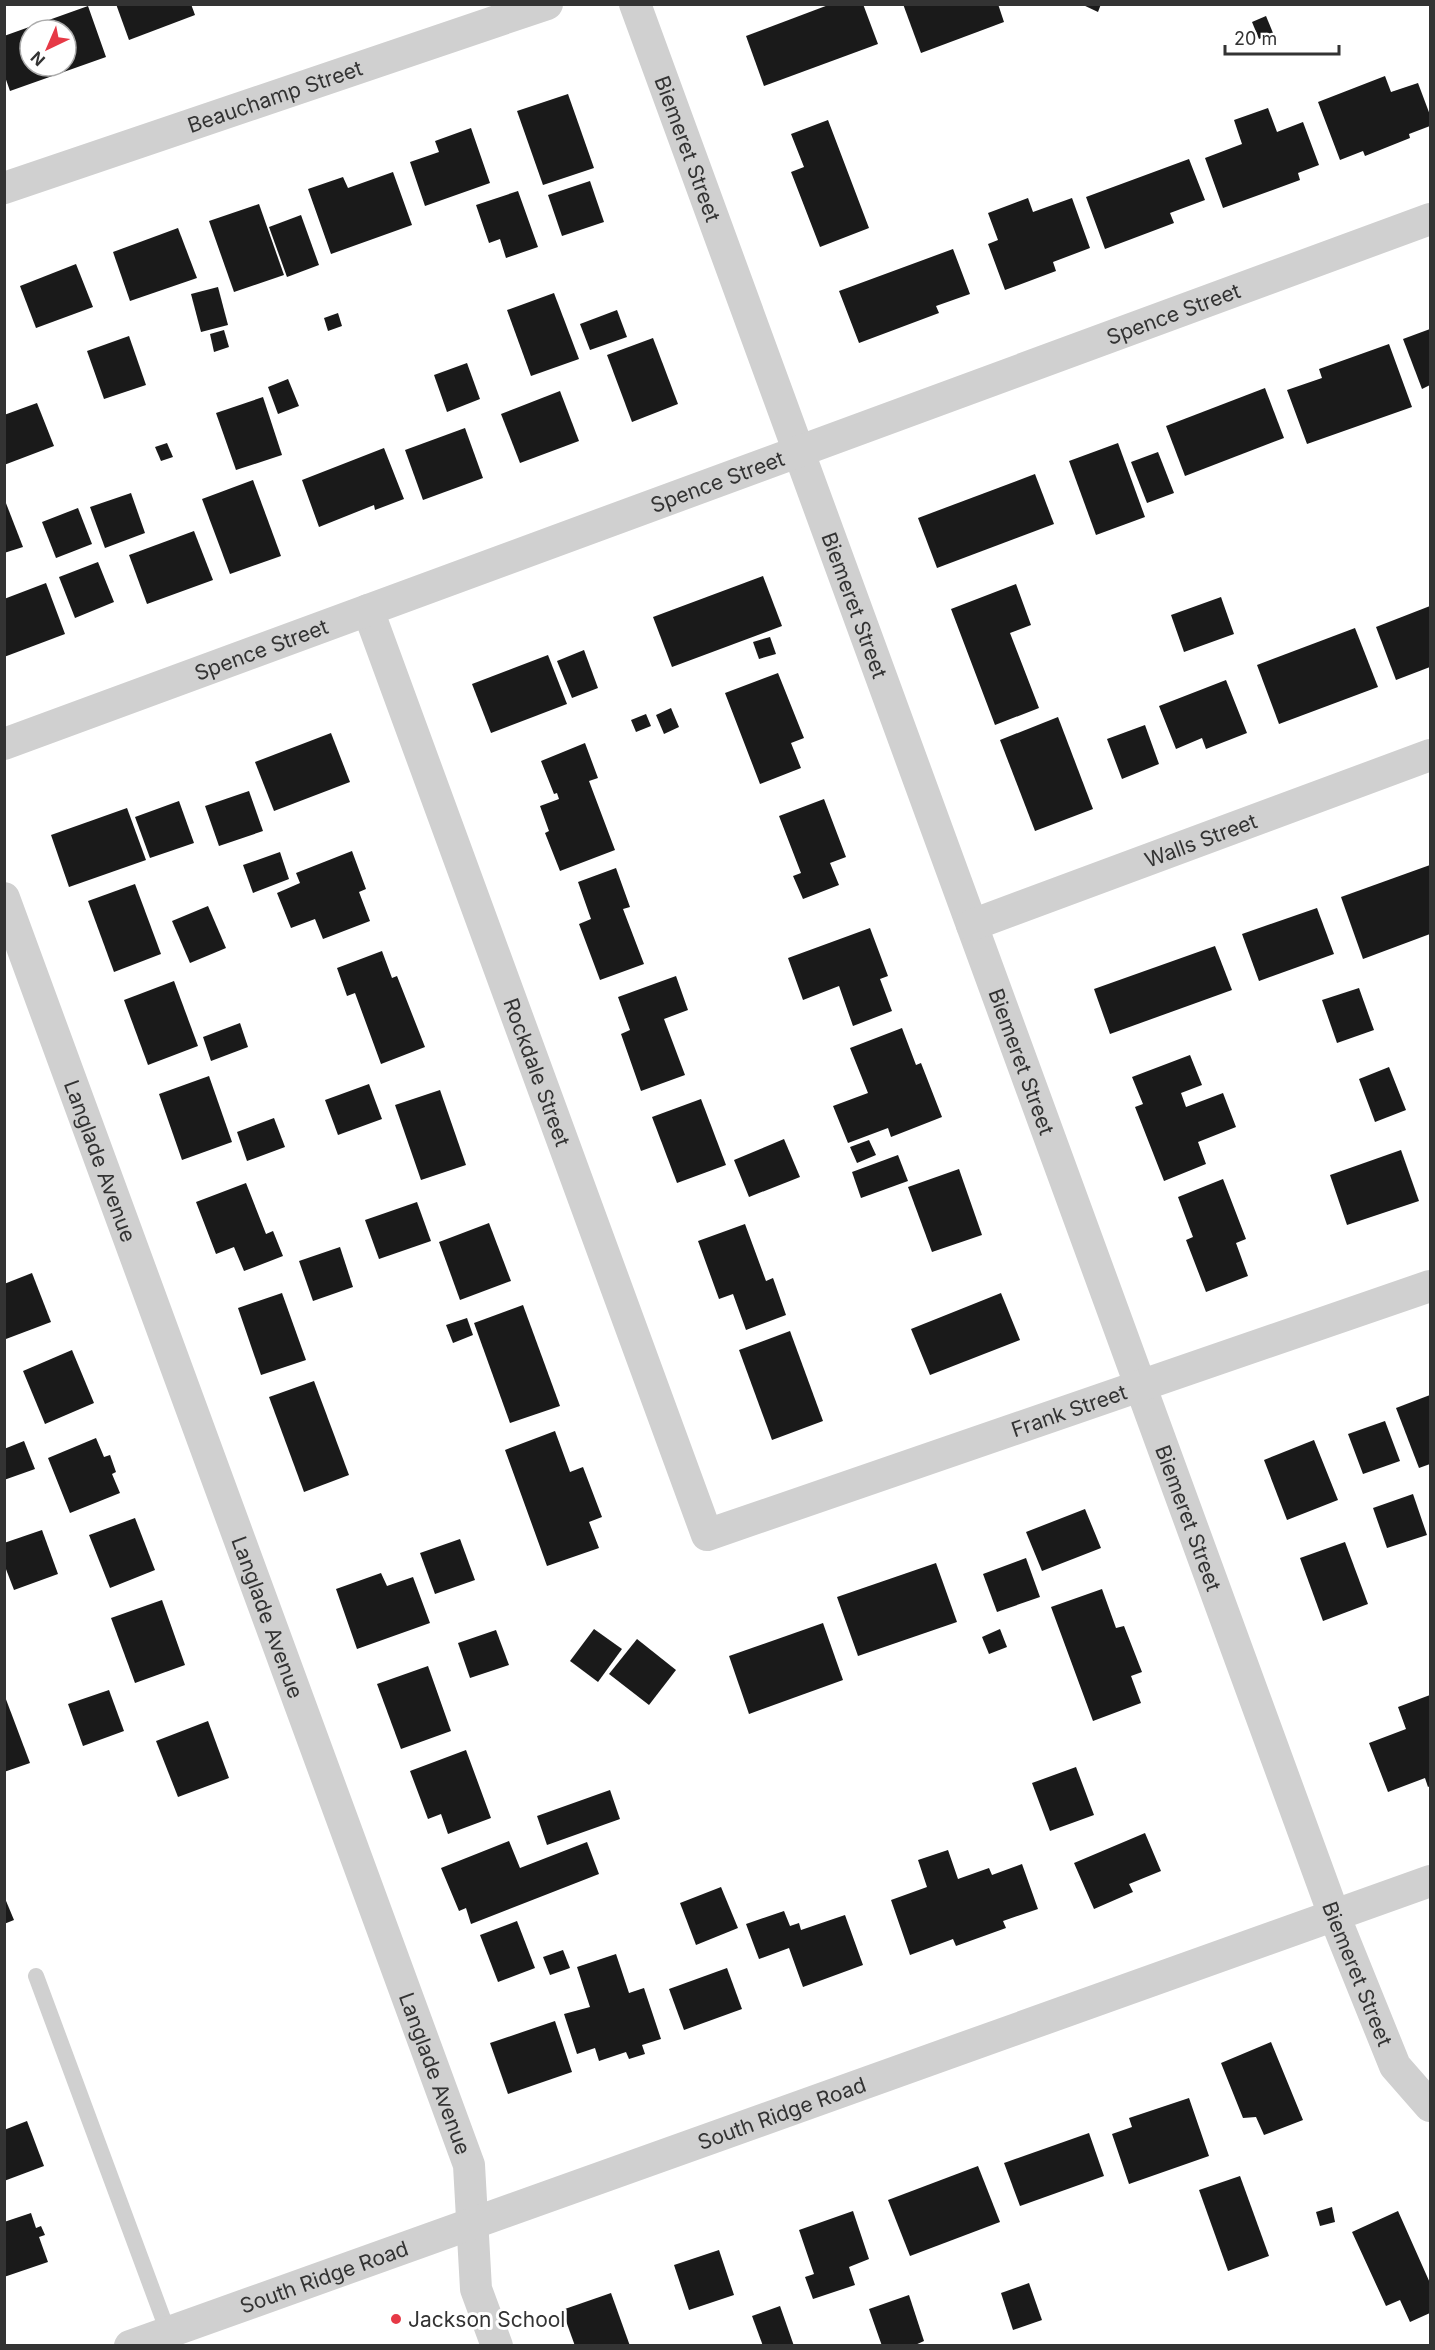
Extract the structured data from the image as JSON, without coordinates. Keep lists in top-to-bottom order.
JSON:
{
  "streets": {
    "street": [
      "Beauchamp Street",
      "Biemeret Street",
      "Spence Street",
      "Walls Street",
      "Rockdale Street",
      "Langlade Avenue",
      "Frank Street",
      "South Ridge Road"
    ]
  },
  "crossings": [
    ["Biemeret Street", "Spence Street"],
    ["Biemeret Street", "Walls Street"],
    ["Biemeret Street", "Frank Street"],
    ["Biemeret Street", "South Ridge Road"],
    ["Spence Street", "Rockdale Street"],
    ["Rockdale Street", "Frank Street"],
    ["Langlade Avenue", "South Ridge Road"]
  ],
  "places": ["Jackson School"],
  "scale_bar": "20 m",
  "north": "bottom left"
}
